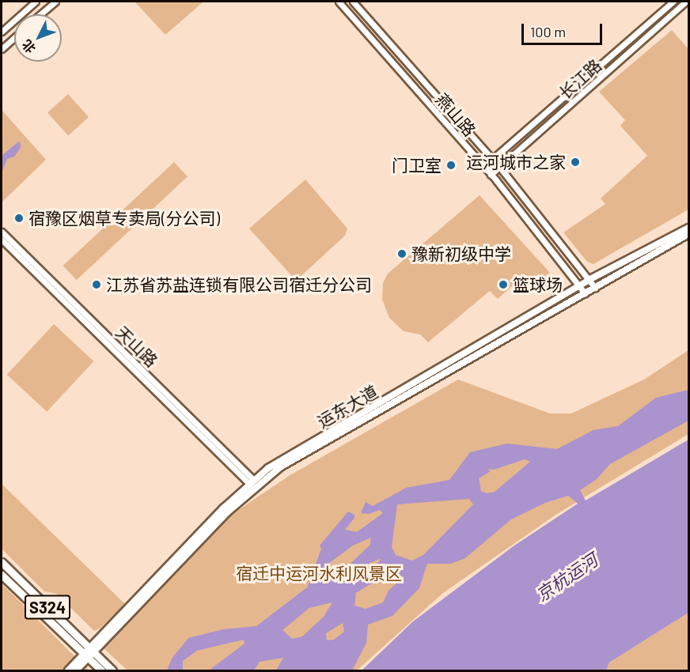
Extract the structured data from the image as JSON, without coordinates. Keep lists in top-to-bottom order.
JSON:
{
  "streets": {
    "main road": ["运东大道", "S324"],
    "street": ["长江路", "燕山路", "天山路"]
  },
  "crossings": [
    ["长江路", "燕山路"],
    ["燕山路", "运东大道"],
    ["天山路", "运东大道"],
    ["运东大道", "S324"]
  ],
  "water": ["京杭运河"],
  "parks": ["宿迁中运河水利风景区"],
  "places": [
    "运河城市之家",
    "门卫室",
    "宿豫区烟草专卖局(分公司)",
    "豫新初级中学",
    "江苏省苏盐连锁有限公司宿迁分公司",
    "篮球场"
  ],
  "scale_bar": "100 m",
  "north": "bottom left"
}
